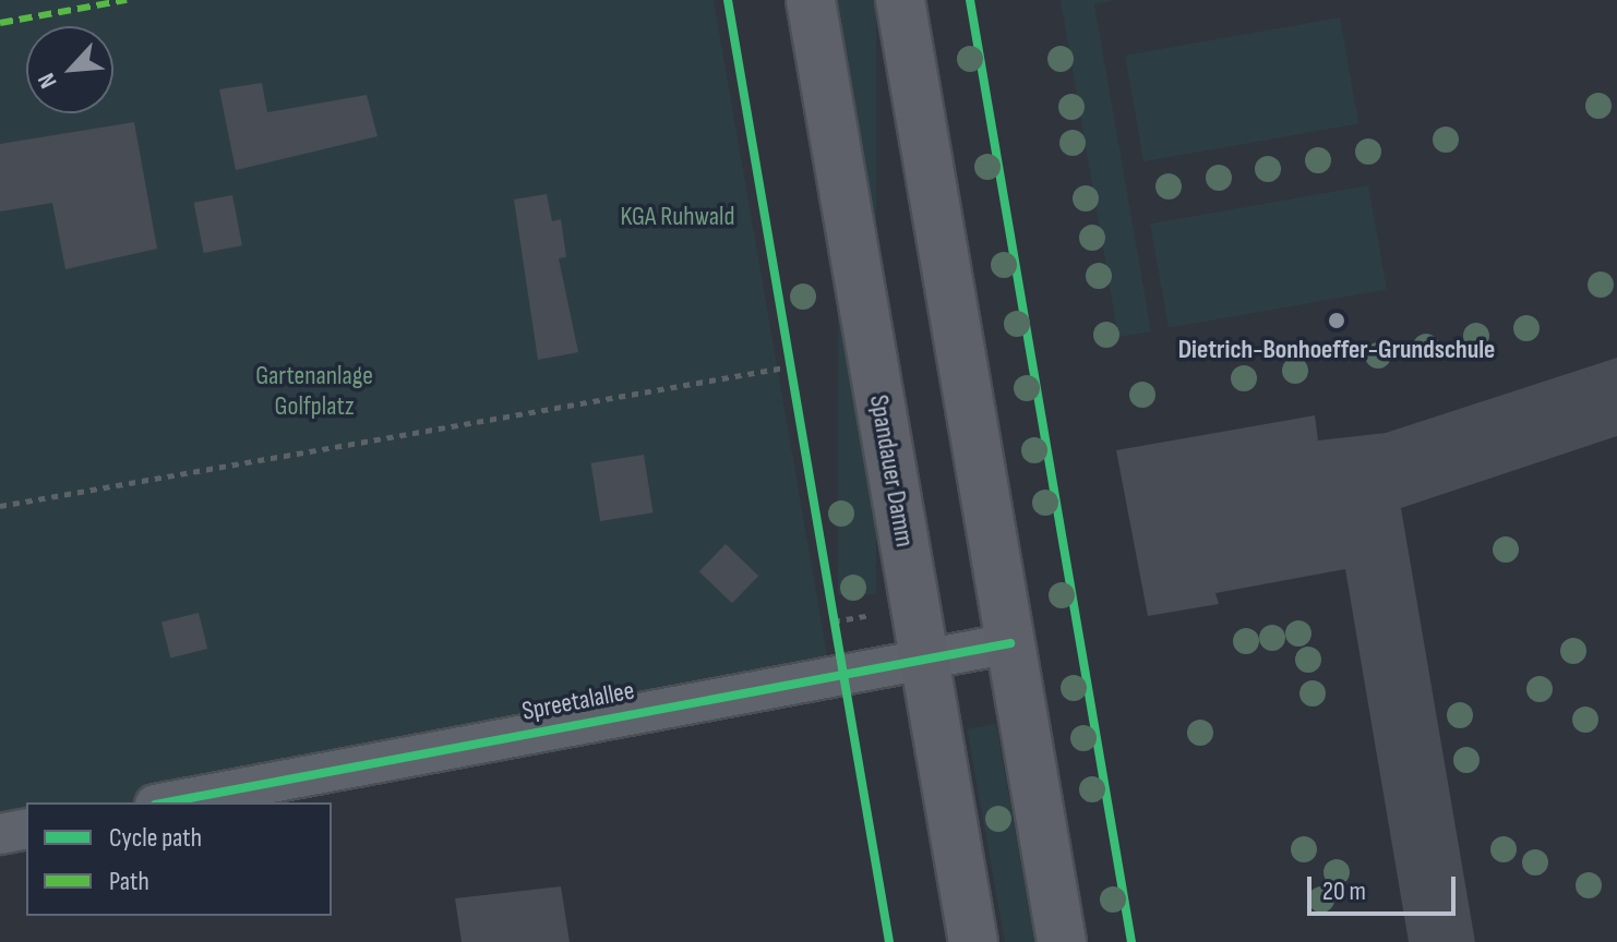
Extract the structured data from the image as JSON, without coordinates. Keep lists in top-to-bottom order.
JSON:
{
  "streets": {
    "main road": ["Spandauer Damm"],
    "street": ["Spreetalallee"]
  },
  "crossings": [
    ["Spandauer Damm", "Spreetalallee"]
  ],
  "parks": ["KGA Ruhwald", "Gartenanlage Golfplatz"],
  "places": ["Dietrich-Bonhoeffer-Grundschule"],
  "legend": ["Cycle path", "Path"],
  "scale_bar": "20 m",
  "north": "bottom left"
}
